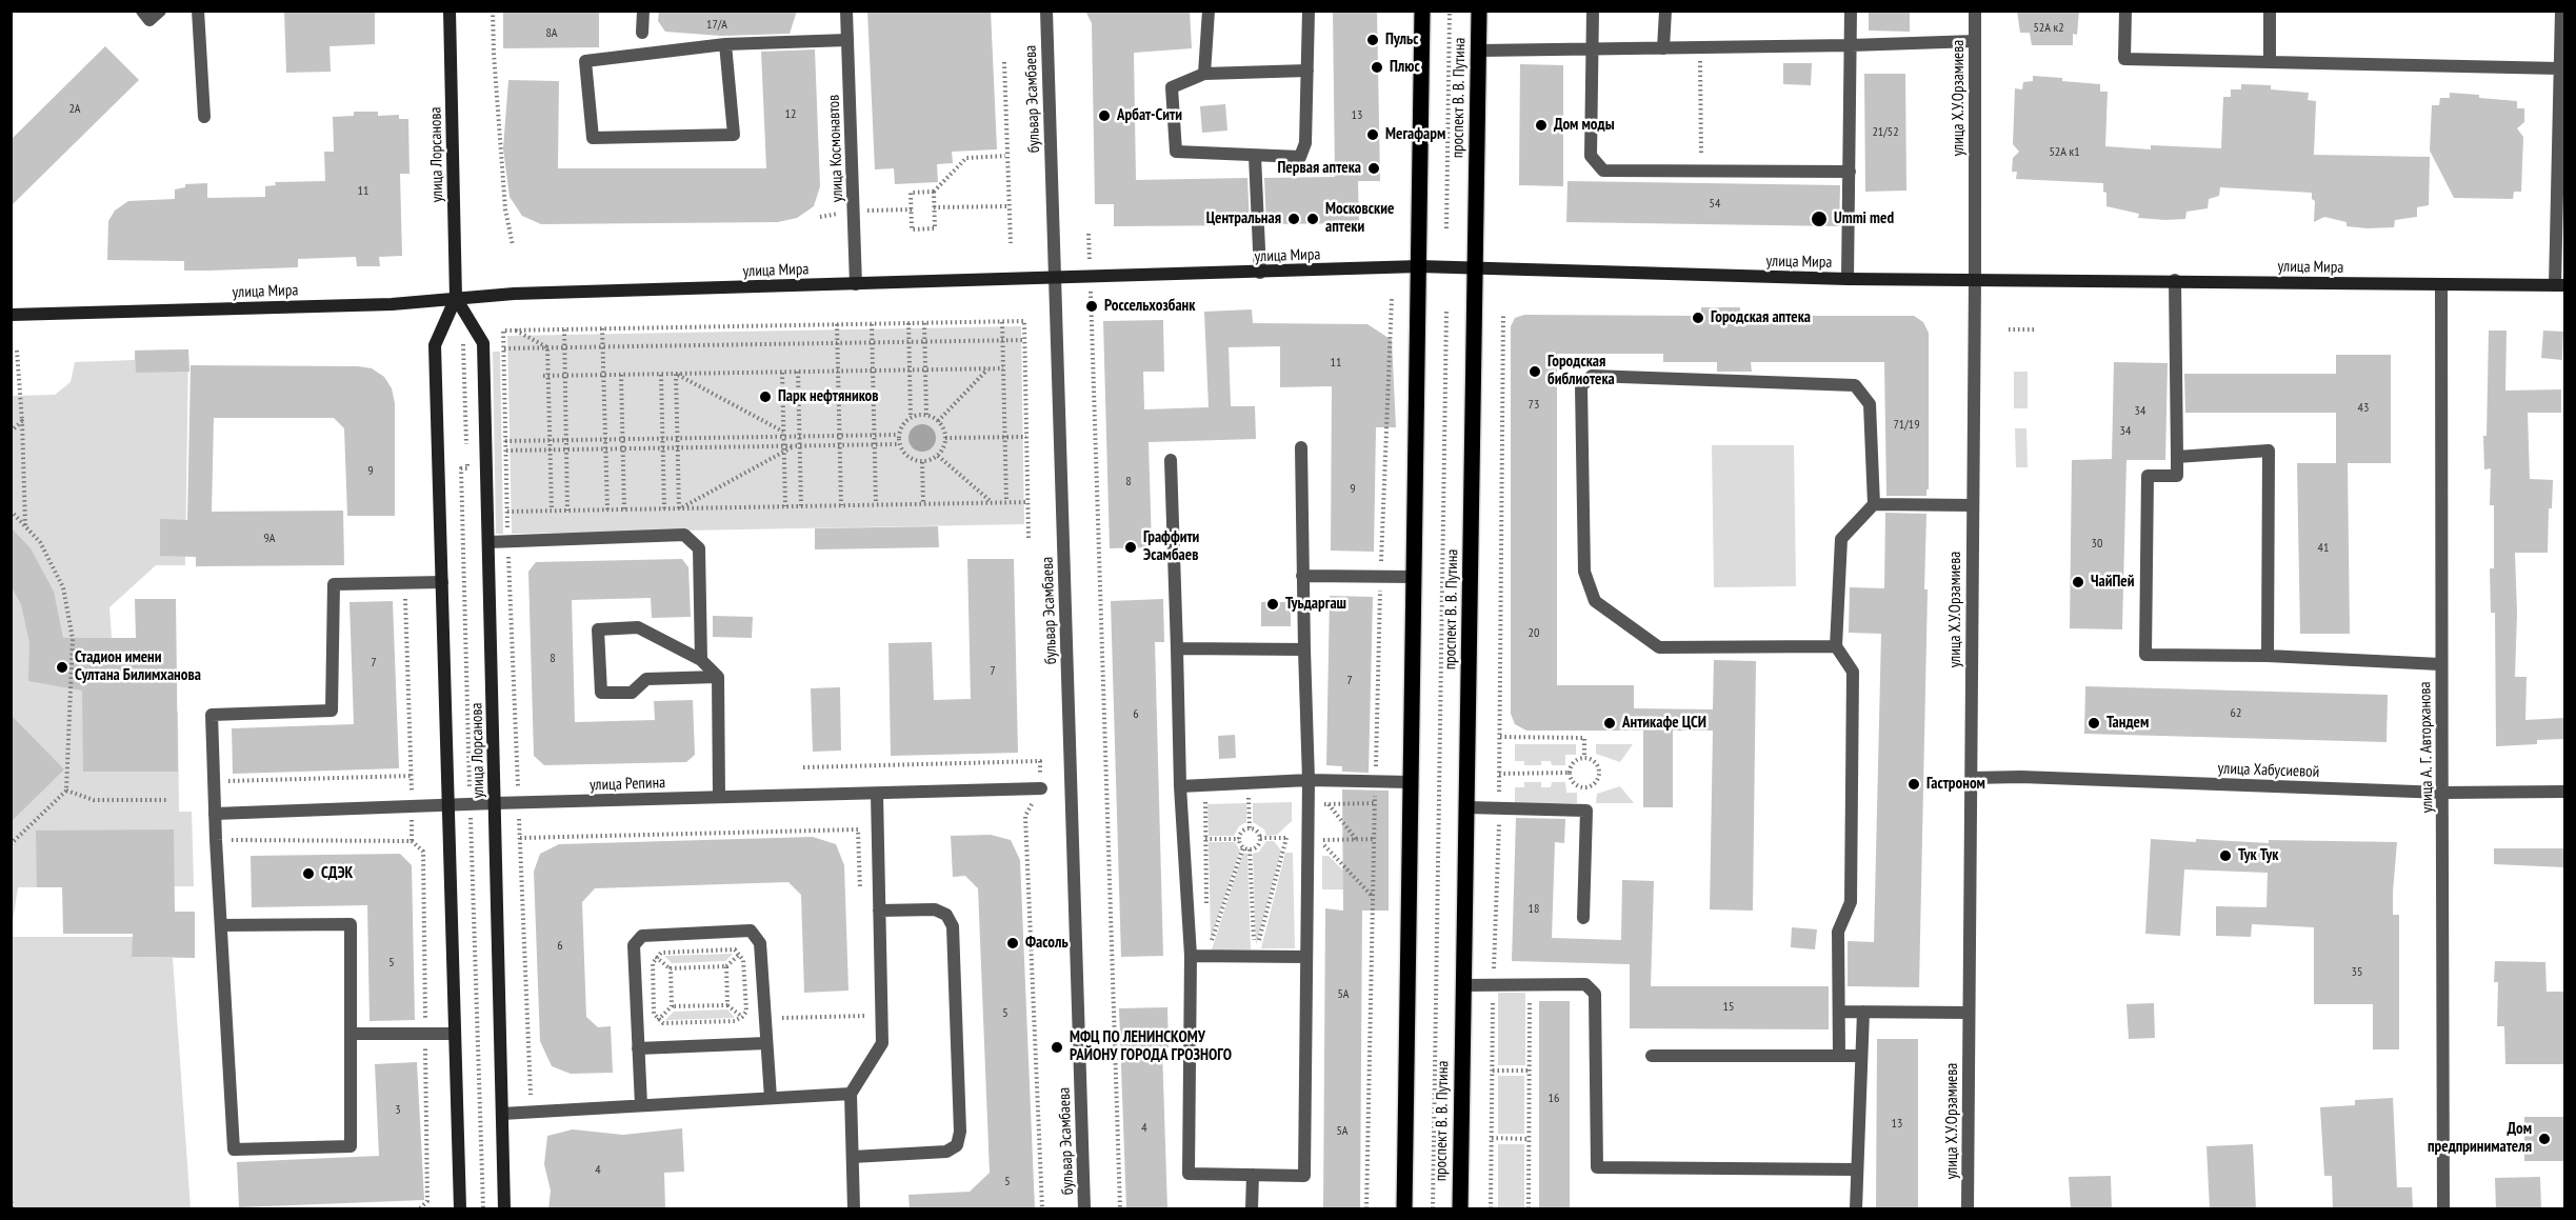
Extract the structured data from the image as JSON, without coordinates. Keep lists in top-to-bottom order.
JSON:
{
  "streets": {
    "main road": ["проспект В. В. Путина", "улица Лорсанова", "улица Мира"],
    "street": [
      "улица Х.У.Орзамиева",
      "бульвар Эсамбаева",
      "улица Космонавтов",
      "улица А. Г. Авторханова",
      "улица Хабусиевой",
      "улица Репина"
    ]
  },
  "crossings": [
    ["проспект В. В. Путина", "улица Мира"],
    ["улица Х.У.Орзамиева", "улица Мира"],
    ["улица Х.У.Орзамиева", "улица Хабусиевой"],
    ["бульвар Эсамбаева", "улица Мира"],
    ["улица Космонавтов", "улица Мира"],
    ["улица Лорсанова", "улица Мира"],
    ["улица Лорсанова", "улица Репина"],
    ["улица Мира", "улица А. Г. Авторханова"],
    ["улица А. Г. Авторханова", "улица Хабусиевой"]
  ],
  "places": [
    "Пульс",
    "Плюс",
    "Арбат-Сити",
    "Дом моды",
    "Мегафарм",
    "Первая аптека",
    "Центральная",
    "Московские аптеки",
    "Ummi med",
    "Россельхозбанк",
    "Городская аптека",
    "Городская библиотека",
    "Парк нефтяников",
    "Граффити Эсамбаев",
    "ЧайПей",
    "Туьдаргаш",
    "Стадион имени Султана Билимханова",
    "Антикафе ЦСИ",
    "Тандем",
    "Гастроном",
    "Тук Тук",
    "СДЭК",
    "Фасоль",
    "МФЦ ПО ЛЕНИНСКОМУ РАЙОНУ ГОРОДА ГРОЗНОГО",
    "Дом предпринимателя"
  ],
  "house_numbers": [
    "17/А",
    "52А к2",
    "8А",
    "2А",
    "12",
    "13",
    "21/52",
    "52А к1",
    "11",
    "54",
    "11",
    "73",
    "43",
    "34",
    "71/19",
    "34",
    "9",
    "8",
    "9",
    "9А",
    "30",
    "41",
    "20",
    "8",
    "7",
    "7",
    "7",
    "62",
    "6",
    "18",
    "6",
    "5",
    "35",
    "5А",
    "15",
    "5",
    "16",
    "3",
    "13",
    "4",
    "5А",
    "4",
    "5"
  ]
}
